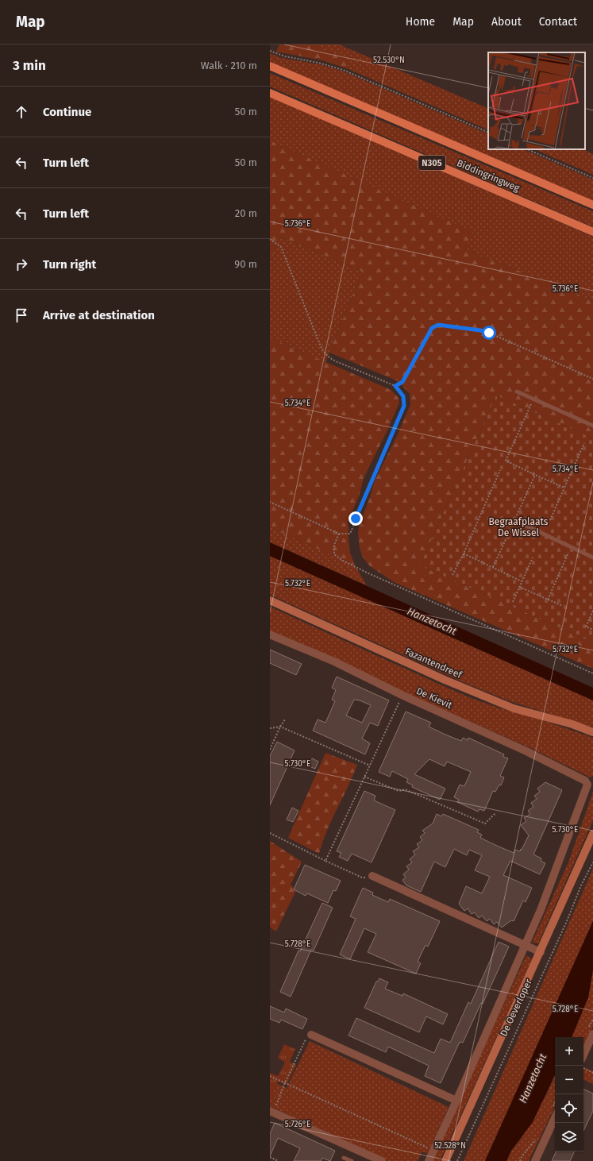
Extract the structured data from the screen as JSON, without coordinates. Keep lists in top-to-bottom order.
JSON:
{
  "streets": {
    "main road": [
      "N305",
      "Biddingringweg",
      "Fazantendreef",
      "De Oeverloper"
    ],
    "street": ["De Kievit"]
  },
  "crossings": [
    ["De Kievit", "De Oeverloper"]
  ],
  "water": ["Hanzetocht"],
  "parks": ["Begraafplaats De Wissel"],
  "page": {
    "header": "Map",
    "nav": [
      "Home",
      "Map",
      "About",
      "Contact"
    ],
    "heading": ["3 min", "Walk · 210 m"],
    "list": [
      ["Continue", "50 m"],
      ["Turn left", "50 m"],
      ["Turn left", "20 m"],
      ["Turn right", "90 m"],
      "Arrive at destination"
    ],
    "map_buttons": ["+", "−"]
  },
  "coordinates": [
    "52.530°N",
    "5.736°E",
    "5.734°E",
    "5.732°E",
    "5.730°E",
    "5.728°E",
    "5.726°E",
    "52.528°N"
  ]
}
